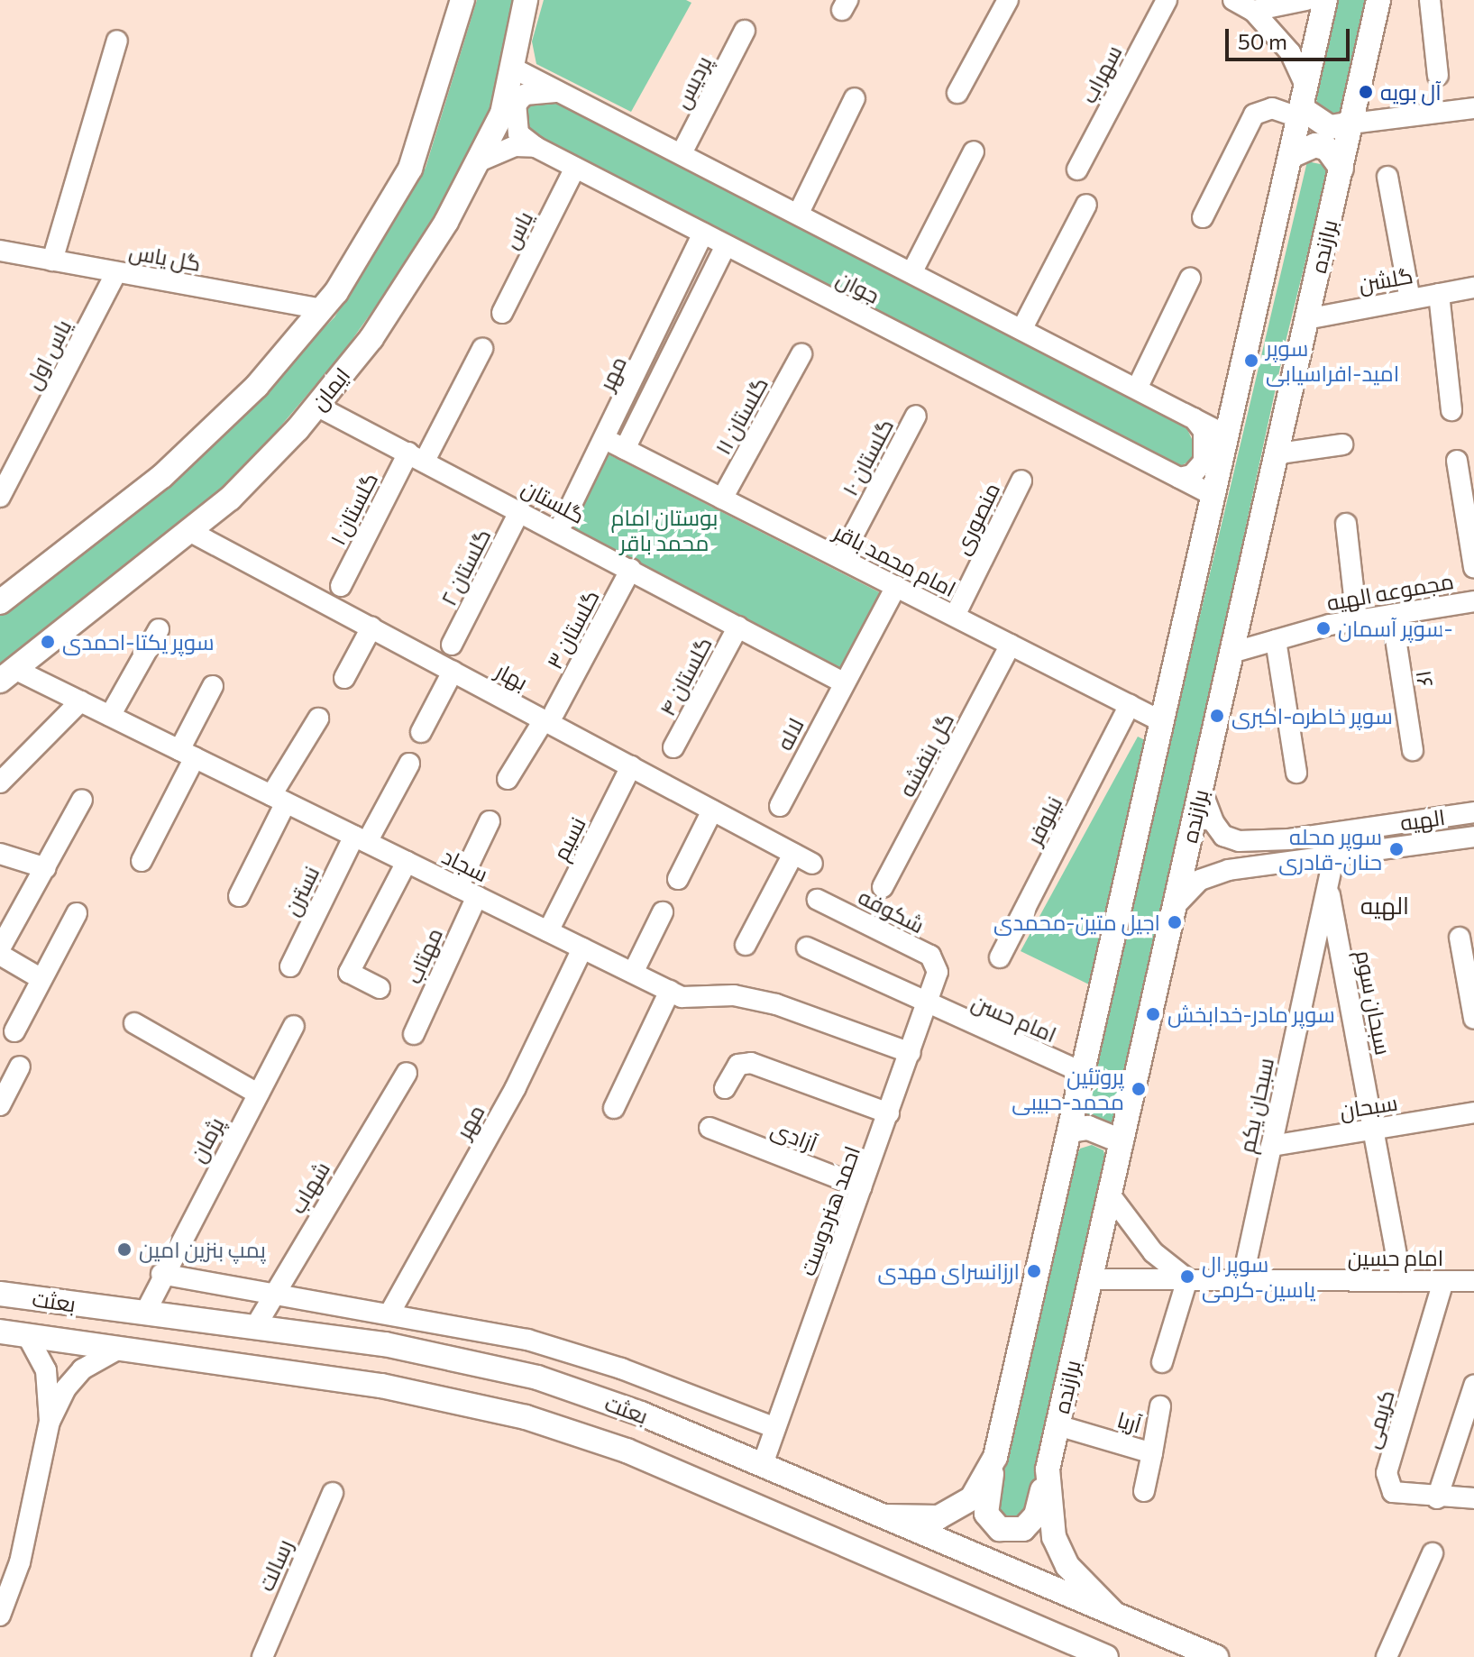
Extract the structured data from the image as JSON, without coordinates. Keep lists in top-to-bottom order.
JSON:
{
  "streets": {
    "main road": ["برازنده", "ایمان", "بعثت"],
    "street": [
      "سهراب",
      "پردیس",
      "یاس",
      "گل یاس",
      "گلشن",
      "جوان",
      "یاس اول",
      "مهر",
      "گلستان ۱۱",
      "گلستان ۱۰",
      "گلستان",
      "گلستان ۱",
      "منصوری",
      "امام محمد باقر",
      "گلستان ۲",
      "مجموعه الهیه",
      "گلستان ۳",
      "بهار",
      "گلستان ۴",
      "۱۶",
      "لاله",
      "گل بنفشه",
      "الهیه",
      "نیلوفر",
      "نسیم",
      "سجاد",
      "نسترن",
      "شکوفه",
      "مهتاب",
      "سبحان سوم",
      "امام حسن",
      "سبحان یکم",
      "سبحان",
      "آزادی",
      "پژمان",
      "شهاب",
      "احمد هنردوست",
      "امام حسین",
      "کریمی",
      "آریا",
      "رسالت"
    ]
  },
  "crossings": [
    ["پردیس", "جوان"],
    ["یاس", "جوان"],
    ["برازنده", "گلشن"],
    ["برازنده", "مجموعه الهیه"],
    ["برازنده", "الهیه"],
    ["برازنده", "امام حسین"],
    ["برازنده", "بعثت"],
    ["برازنده", "آریا"],
    ["گل یاس", "یاس اول"],
    ["جوان", "مهر"],
    ["جوان", "ایمان"],
    ["مهر", "گلستان"],
    ["مهر", "امام محمد باقر"],
    ["مهر", "سجاد"],
    ["ایمان", "گلستان"],
    ["ایمان", "بهار"],
    ["ایمان", "سجاد"],
    ["گلستان ۱۱", "امام محمد باقر"],
    ["گلستان ۱۰", "امام محمد باقر"],
    ["گلستان", "گلستان ۱"],
    ["گلستان", "گلستان ۲"],
    ["گلستان", "گلستان ۳"],
    ["گلستان", "گلستان ۴"],
    ["گلستان", "لاله"],
    ["منصوری", "امام محمد باقر"],
    ["امام محمد باقر", "لاله"],
    ["امام محمد باقر", "گل بنفشه"],
    ["امام محمد باقر", "نیلوفر"],
    ["مجموعه الهیه", "۱۶"],
    ["گلستان ۳", "بهار"],
    ["بهار", "نسیم"],
    ["الهیه", "سبحان یکم"],
    ["نسیم", "سجاد"],
    ["سجاد", "نسترن"],
    ["سجاد", "مهتاب"],
    ["سجاد", "احمد هنردوست"],
    ["شکوفه", "احمد هنردوست"],
    ["سبحان سوم", "سبحان یکم"],
    ["سبحان سوم", "سبحان"],
    ["سبحان سوم", "امام حسین"],
    ["امام حسن", "احمد هنردوست"],
    ["سبحان یکم", "سبحان"],
    ["سبحان یکم", "امام حسین"],
    ["آزادی", "احمد هنردوست"],
    ["پژمان", "بعثت"],
    ["شهاب", "بعثت"],
    ["احمد هنردوست", "بعثت"],
    ["امام حسین", "کریمی"]
  ],
  "districts": ["الهیه"],
  "parks": ["بوستان امام محمد باقر"],
  "places": [
    "آل بویه",
    "سوپر امید-افراسیابی",
    "سوپر آسمان-",
    "سوپر یکتا-احمدی",
    "سوپر خاطره-اکبری",
    "سوپر محله حنان-قادری",
    "اجیل متین-محمدی",
    "سوپر مادر-خدابخش",
    "پروتئین محمد-حبیبی",
    "پمپ بنزین امین",
    "ارزانسرای مهدی",
    "سوپر ال یاسین-کرمی"
  ],
  "scale_bar": "50 m"
}
